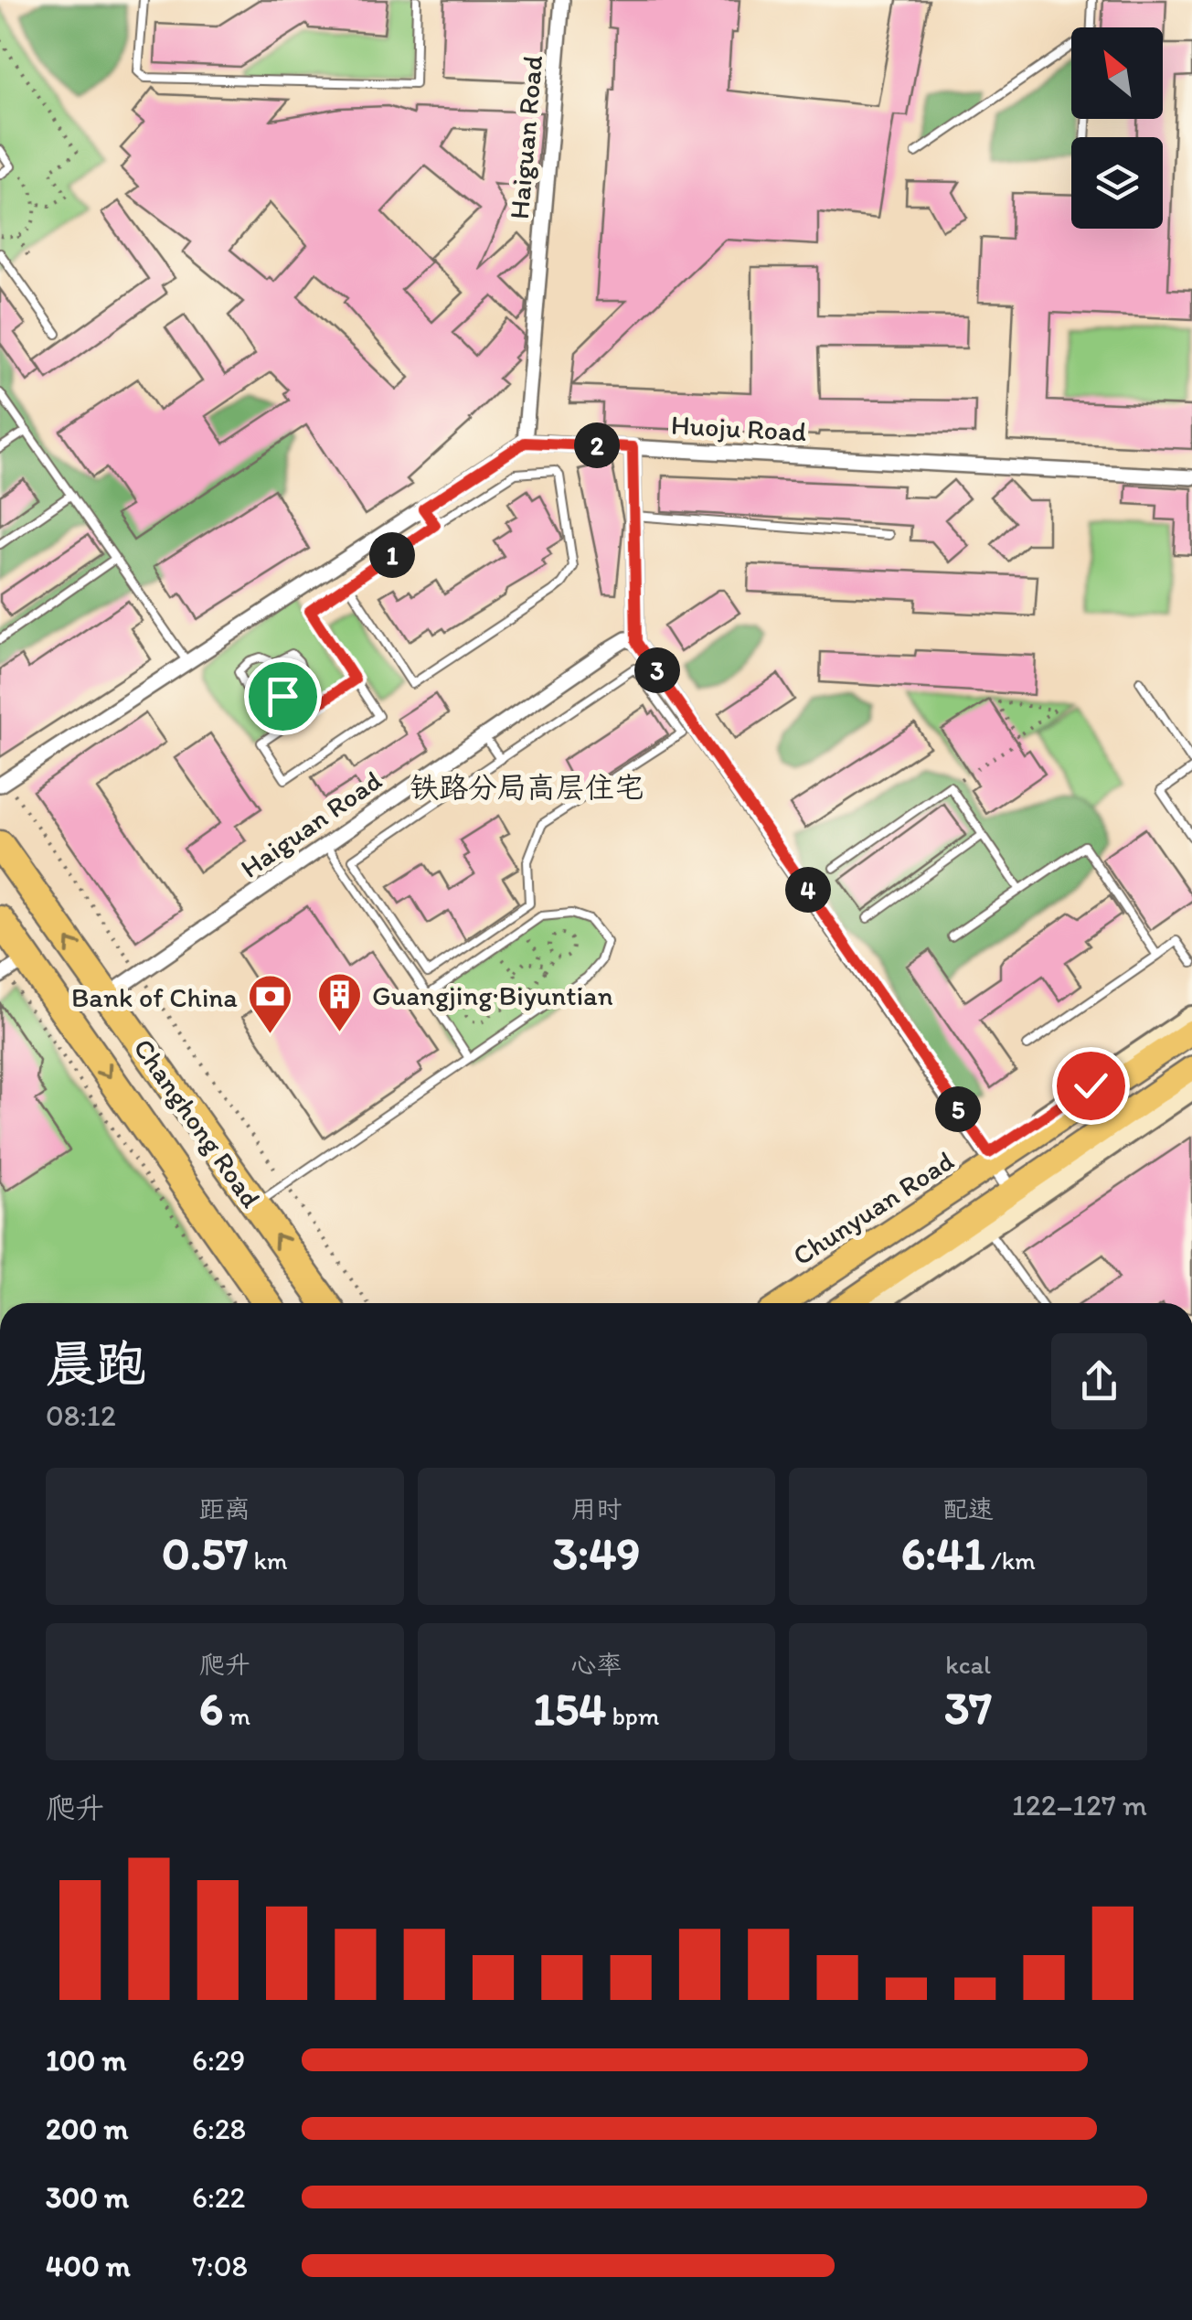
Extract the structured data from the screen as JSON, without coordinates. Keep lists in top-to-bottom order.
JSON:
{
  "streets": {
    "highway": ["Changhong Road"],
    "main road": ["Chunyuan Road"],
    "street": ["Haiguan Road", "Huoju Road"]
  },
  "crossings": [
    ["Haiguan Road", "Huoju Road"],
    ["Haiguan Road", "Changhong Road"]
  ],
  "districts": ["铁路分局高层住宅"],
  "places": {
    "building": ["Guangjing·Biyuntian"],
    "bank": ["Bank of China"]
  },
  "north": "top left",
  "page": {
    "pins": [
      "2",
      "1",
      "3",
      "4",
      "5"
    ],
    "heading": ["晨跑", "08:12"],
    "stats": [
      ["距离", "0.57 km"],
      ["用时", "3:49"],
      ["配速", "6:41 /km"],
      ["爬升", "6 m"],
      ["心率", "154 bpm"],
      ["kcal", "37"]
    ],
    "chart": ["爬升", "122–127 m"],
    "list": [
      {
        "name": "100 m",
        "note": "6:29"
      },
      {
        "name": "200 m",
        "note": "6:28"
      },
      {
        "name": "300 m",
        "note": "6:22"
      },
      {
        "name": "400 m",
        "note": "7:08"
      }
    ]
  }
}
